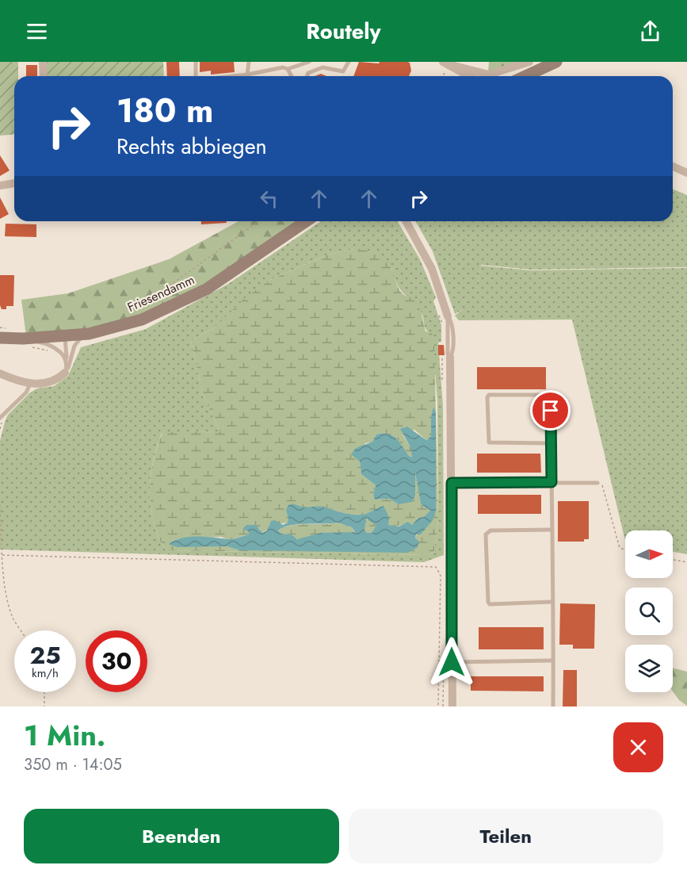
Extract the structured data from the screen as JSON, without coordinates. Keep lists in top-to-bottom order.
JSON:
{
  "streets": {
    "main road": ["Friesendamm"]
  },
  "north": "right",
  "page": {
    "header": "Routely",
    "turn": ["180 m", "Rechts abbiegen"],
    "speed": "25 km/h",
    "limit": "30",
    "heading": ["1 Min.", "350 m · 14:05"],
    "buttons": ["Beenden", "Teilen"]
  }
}
